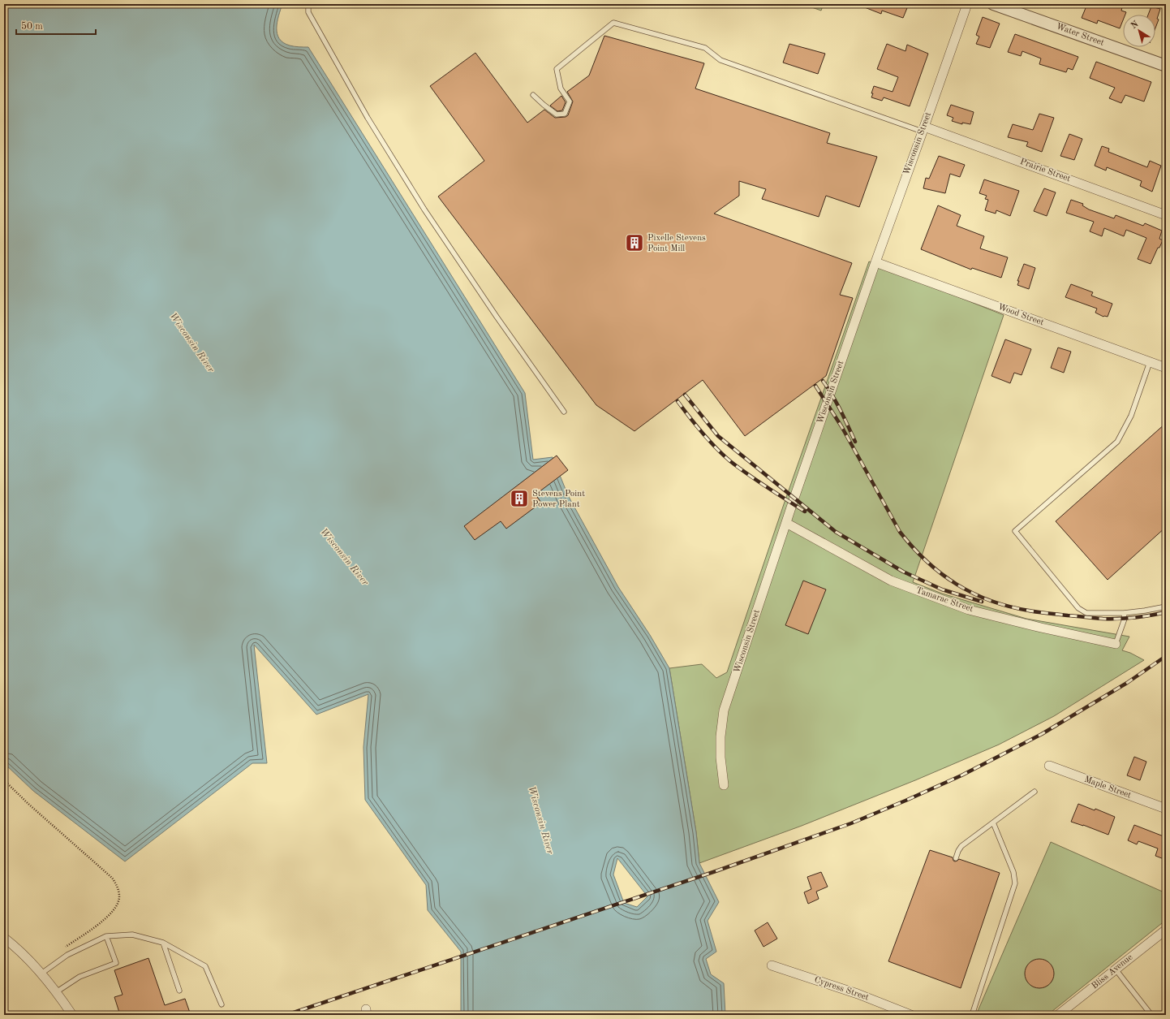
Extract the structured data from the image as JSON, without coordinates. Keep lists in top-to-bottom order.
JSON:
{
  "streets": {
    "street": [
      "Water Street",
      "Wisconsin Street",
      "Prairie Street",
      "Wood Street",
      "Tamarac Street",
      "Maple Street",
      "Bliss Avenue",
      "Cypress Street"
    ]
  },
  "crossings": [
    ["Wisconsin Street", "Prairie Street"],
    ["Wisconsin Street", "Wood Street"],
    ["Wisconsin Street", "Tamarac Street"]
  ],
  "water": ["Wisconsin River"],
  "places": {
    "building": ["Pixelle Stevens Point Mill", "Stevens Point Power Plant"]
  },
  "scale_bar": "50 m",
  "north": "top left"
}
